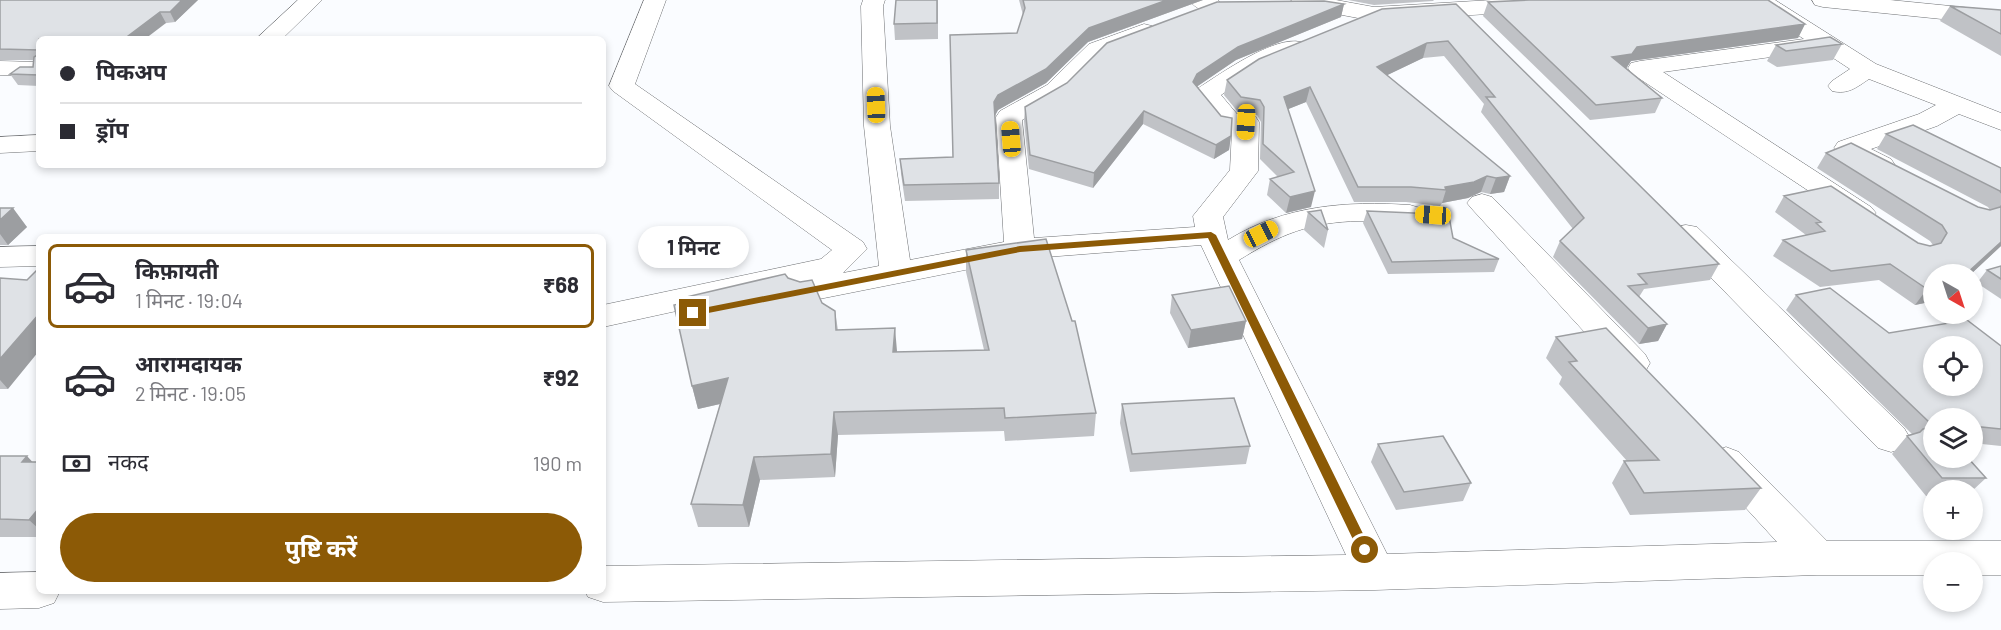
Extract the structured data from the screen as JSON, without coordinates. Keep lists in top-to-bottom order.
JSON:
{
  "north": "bottom right",
  "page": {
    "banner": ["पिकअप", "ड्रॉप"],
    "bubble": "1 मिनट",
    "list": [
      {
        "name": "किफ़ायती",
        "note": "1 मिनट · 19:04",
        "value": "₹68"
      },
      {
        "name": "आरामदायक",
        "note": "2 मिनट · 19:05",
        "value": "₹92"
      }
    ],
    "map_buttons": ["+", "−"],
    "pay": ["नकद", "190 m"],
    "buttons": "पुष्टि करें"
  }
}
